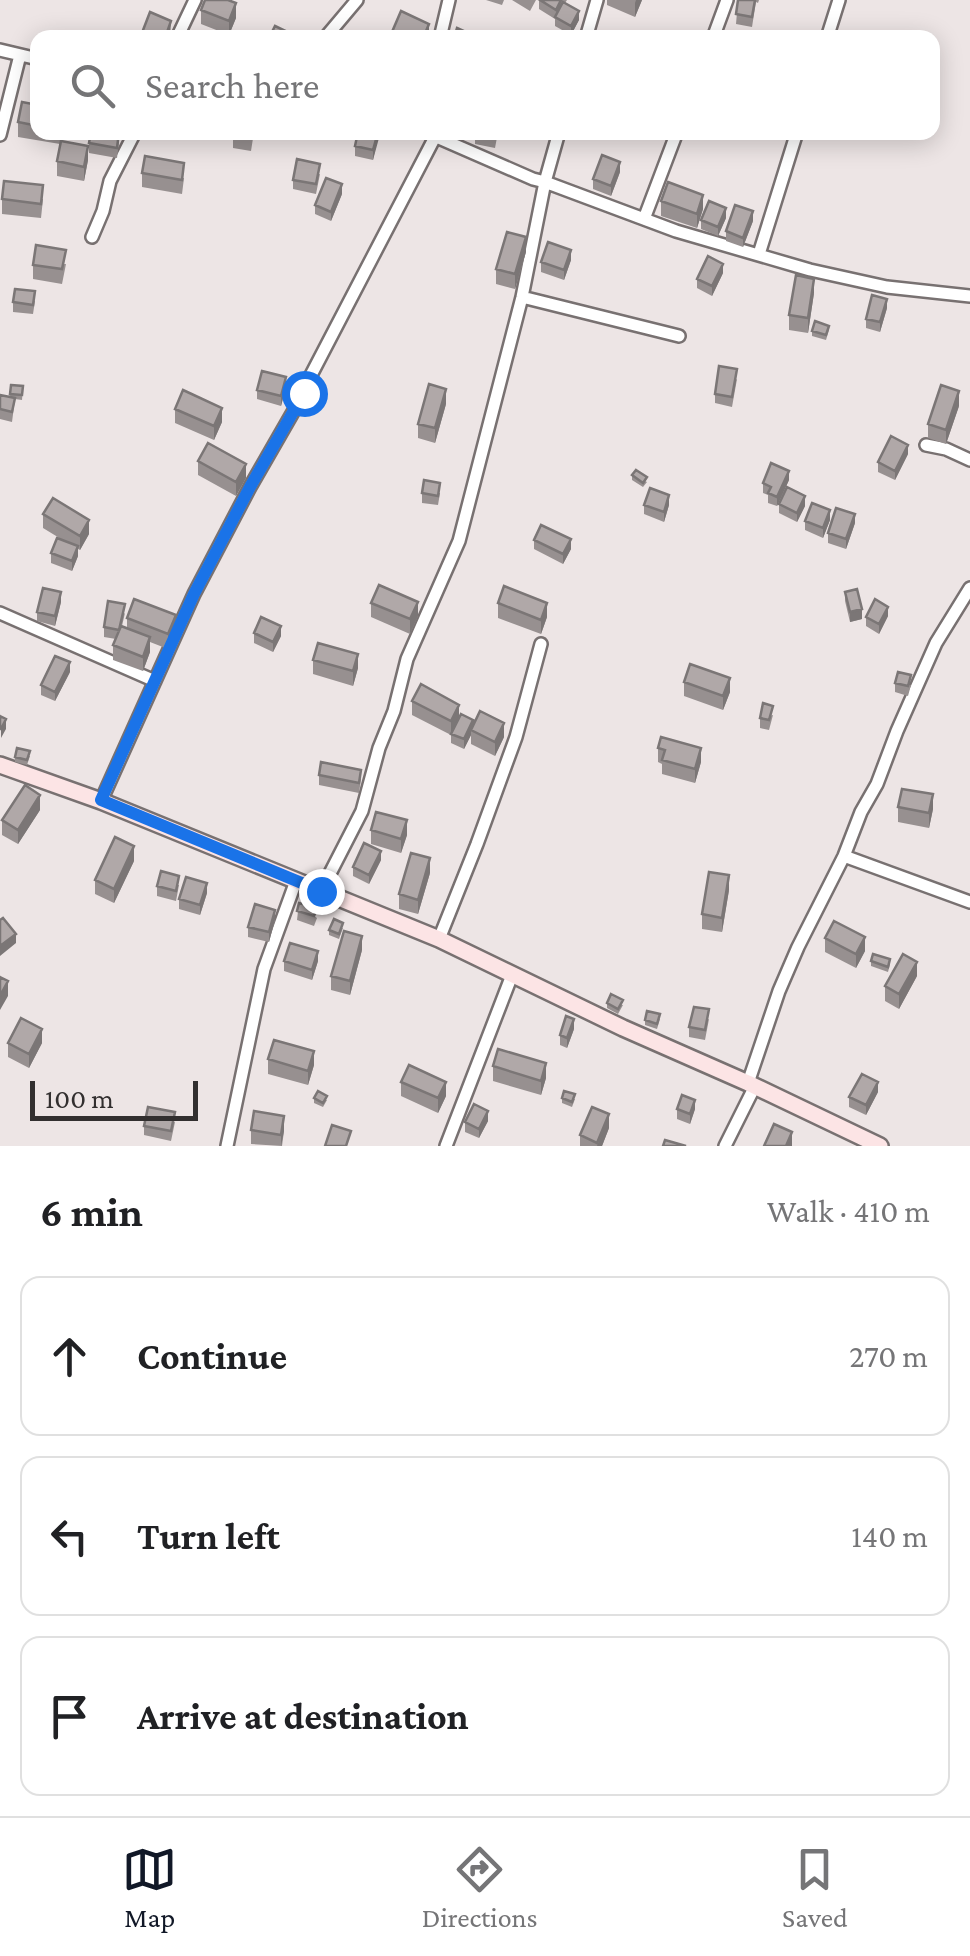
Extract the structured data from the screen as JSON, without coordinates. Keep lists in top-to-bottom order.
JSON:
{
  "scale_bar": "100 m",
  "page": {
    "search": "Search here",
    "scale": "100 m",
    "heading": ["6 min", "Walk · 410 m"],
    "list": [
      ["Continue", "270 m"],
      ["Turn left", "140 m"],
      "Arrive at destination"
    ],
    "nav": ["Map", "Directions", "Saved"]
  }
}
